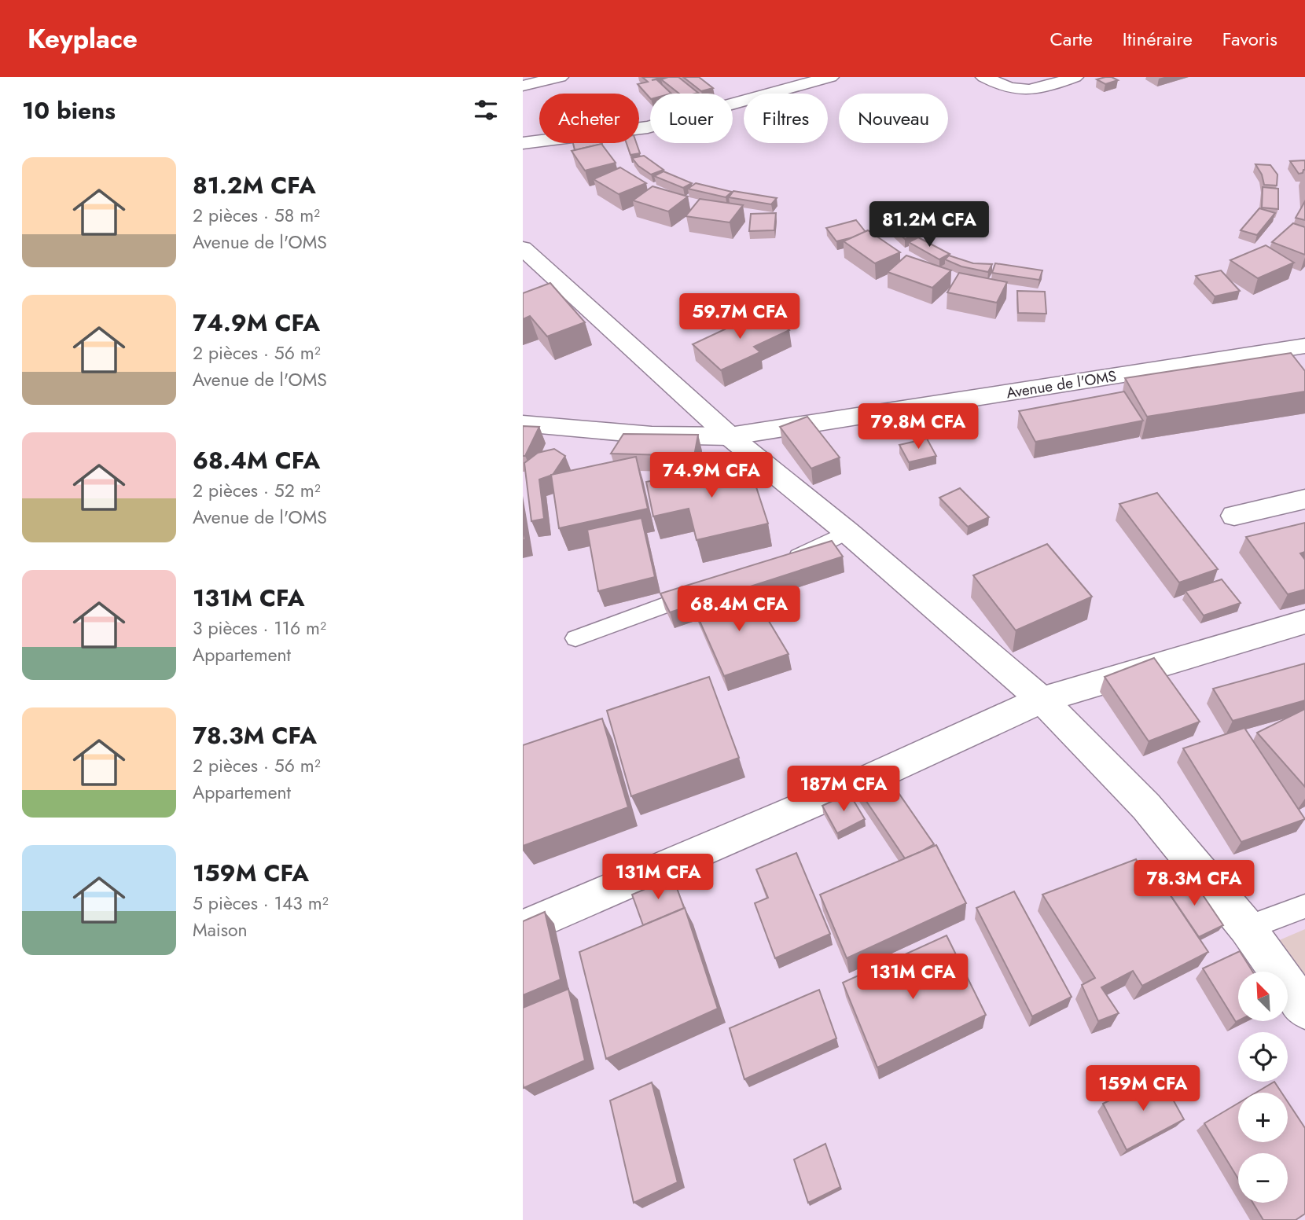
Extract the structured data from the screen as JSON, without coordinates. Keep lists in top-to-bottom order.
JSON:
{
  "streets": {
    "street": ["Avenue de l'OMS"]
  },
  "north": "top left",
  "page": {
    "header": "Keyplace",
    "nav": ["Carte", "Itinéraire", "Favoris"],
    "heading": "10 biens",
    "chip": [
      "Acheter",
      "Louer",
      "Filtres",
      "Nouveau"
    ],
    "list": [
      {
        "name": "81.2M CFA",
        "note": "2 pièces · 58 m² · Avenue de l'OMS"
      },
      {
        "name": "74.9M CFA",
        "note": "2 pièces · 56 m² · Avenue de l'OMS"
      },
      {
        "name": "68.4M CFA",
        "note": "2 pièces · 52 m² · Avenue de l'OMS"
      },
      {
        "name": "131M CFA",
        "note": "3 pièces · 116 m² · Appartement"
      },
      {
        "name": "78.3M CFA",
        "note": "2 pièces · 56 m² · Appartement"
      },
      {
        "name": "159M CFA",
        "note": "5 pièces · 143 m² · Maison"
      }
    ],
    "price": [
      "81.2M CFA",
      "59.7M CFA",
      "79.8M CFA",
      "74.9M CFA",
      "68.4M CFA",
      "187M CFA",
      "131M CFA",
      "78.3M CFA",
      "131M CFA",
      "159M CFA"
    ],
    "map_buttons": ["+", "−"]
  }
}
